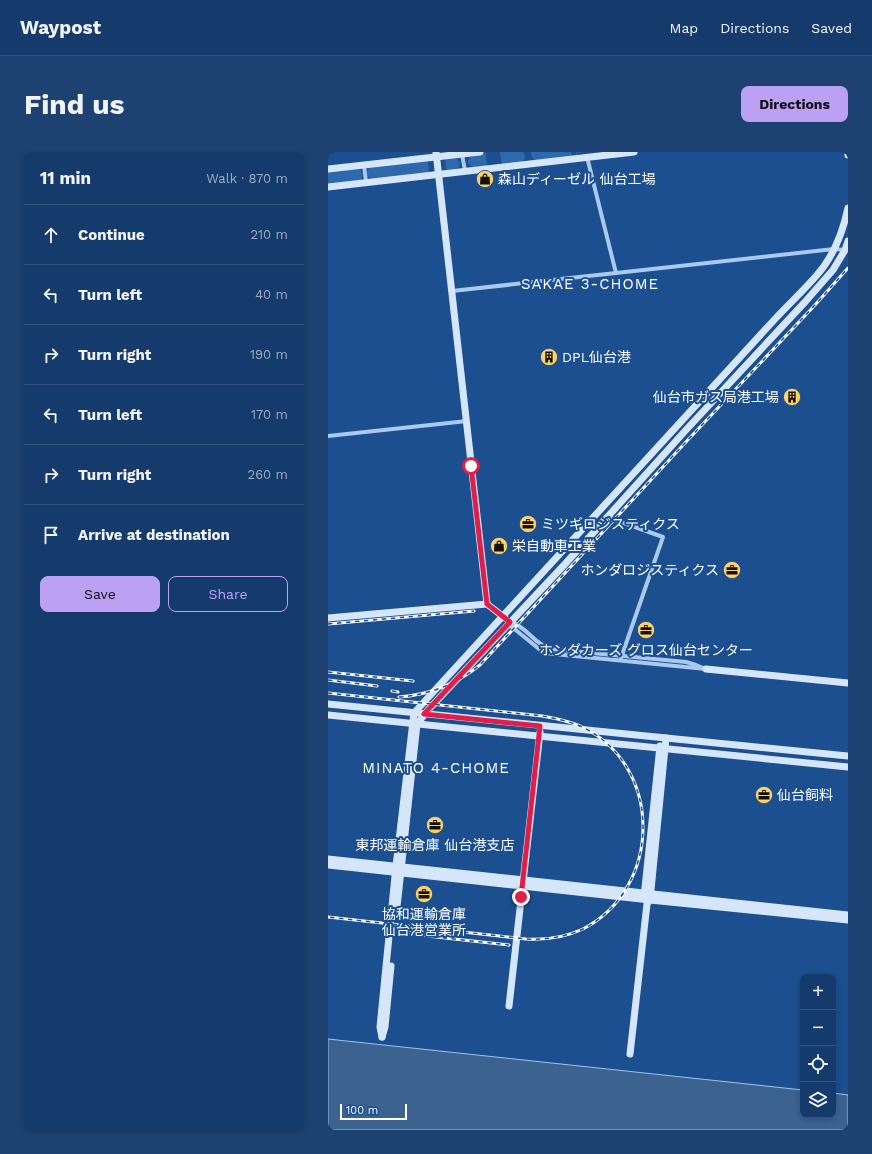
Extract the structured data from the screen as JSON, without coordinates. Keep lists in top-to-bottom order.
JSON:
{
  "districts": ["SAKAE 3-CHOME", "MINATO 4-CHOME"],
  "places": {
    "shop": ["森山ディーゼル 仙台工場", "栄自動車工業"],
    "building": ["DPL仙台港", "仙台市ガス局港工場"],
    "office": [
      "ミツギロジスティクス",
      "ホンダロジスティクス",
      "ホンダカーズ グロス仙台センター",
      "仙台飼料",
      "東邦運輸倉庫 仙台港支店",
      "協和運輸倉庫 仙台港営業所"
    ]
  },
  "scale_bar": "100 m",
  "page": {
    "header": "Waypost",
    "nav": ["Map", "Directions", "Saved"],
    "buttons": [
      "Directions",
      ["Save", "Share"]
    ],
    "title": "Find us",
    "heading": ["11 min", "Walk · 870 m"],
    "list": [
      ["Continue", "210 m"],
      ["Turn left", "40 m"],
      ["Turn right", "190 m"],
      ["Turn left", "170 m"],
      ["Turn right", "260 m"],
      "Arrive at destination"
    ],
    "map_buttons": ["+", "−"],
    "scale": "100 m"
  }
}
